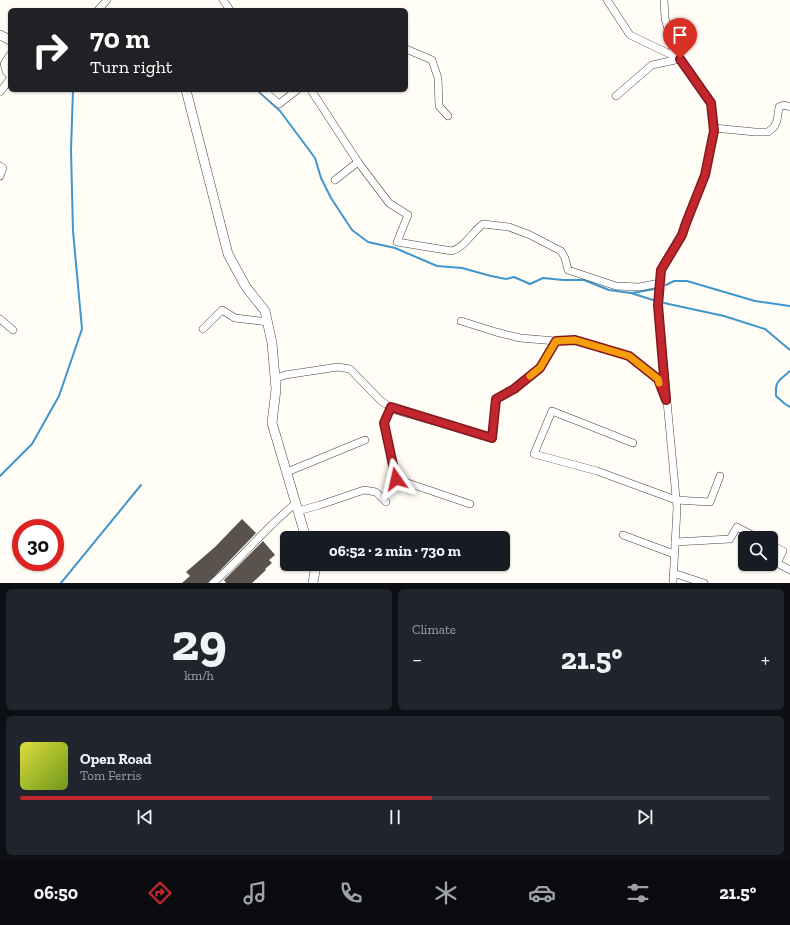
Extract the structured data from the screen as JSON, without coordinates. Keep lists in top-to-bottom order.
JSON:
{
  "page": {
    "turn": ["70 m", "Turn right"],
    "limit": "30",
    "trip": "06:52 · 2 min · 730 m",
    "tile": [
      ["29", "km/h"],
      "Climate"
    ],
    "heat": ["−", "21.5°", "+"],
    "song": ["Open Road", "Tom Ferris"],
    "tabs": ["06:50", "21.5°"]
  }
}
